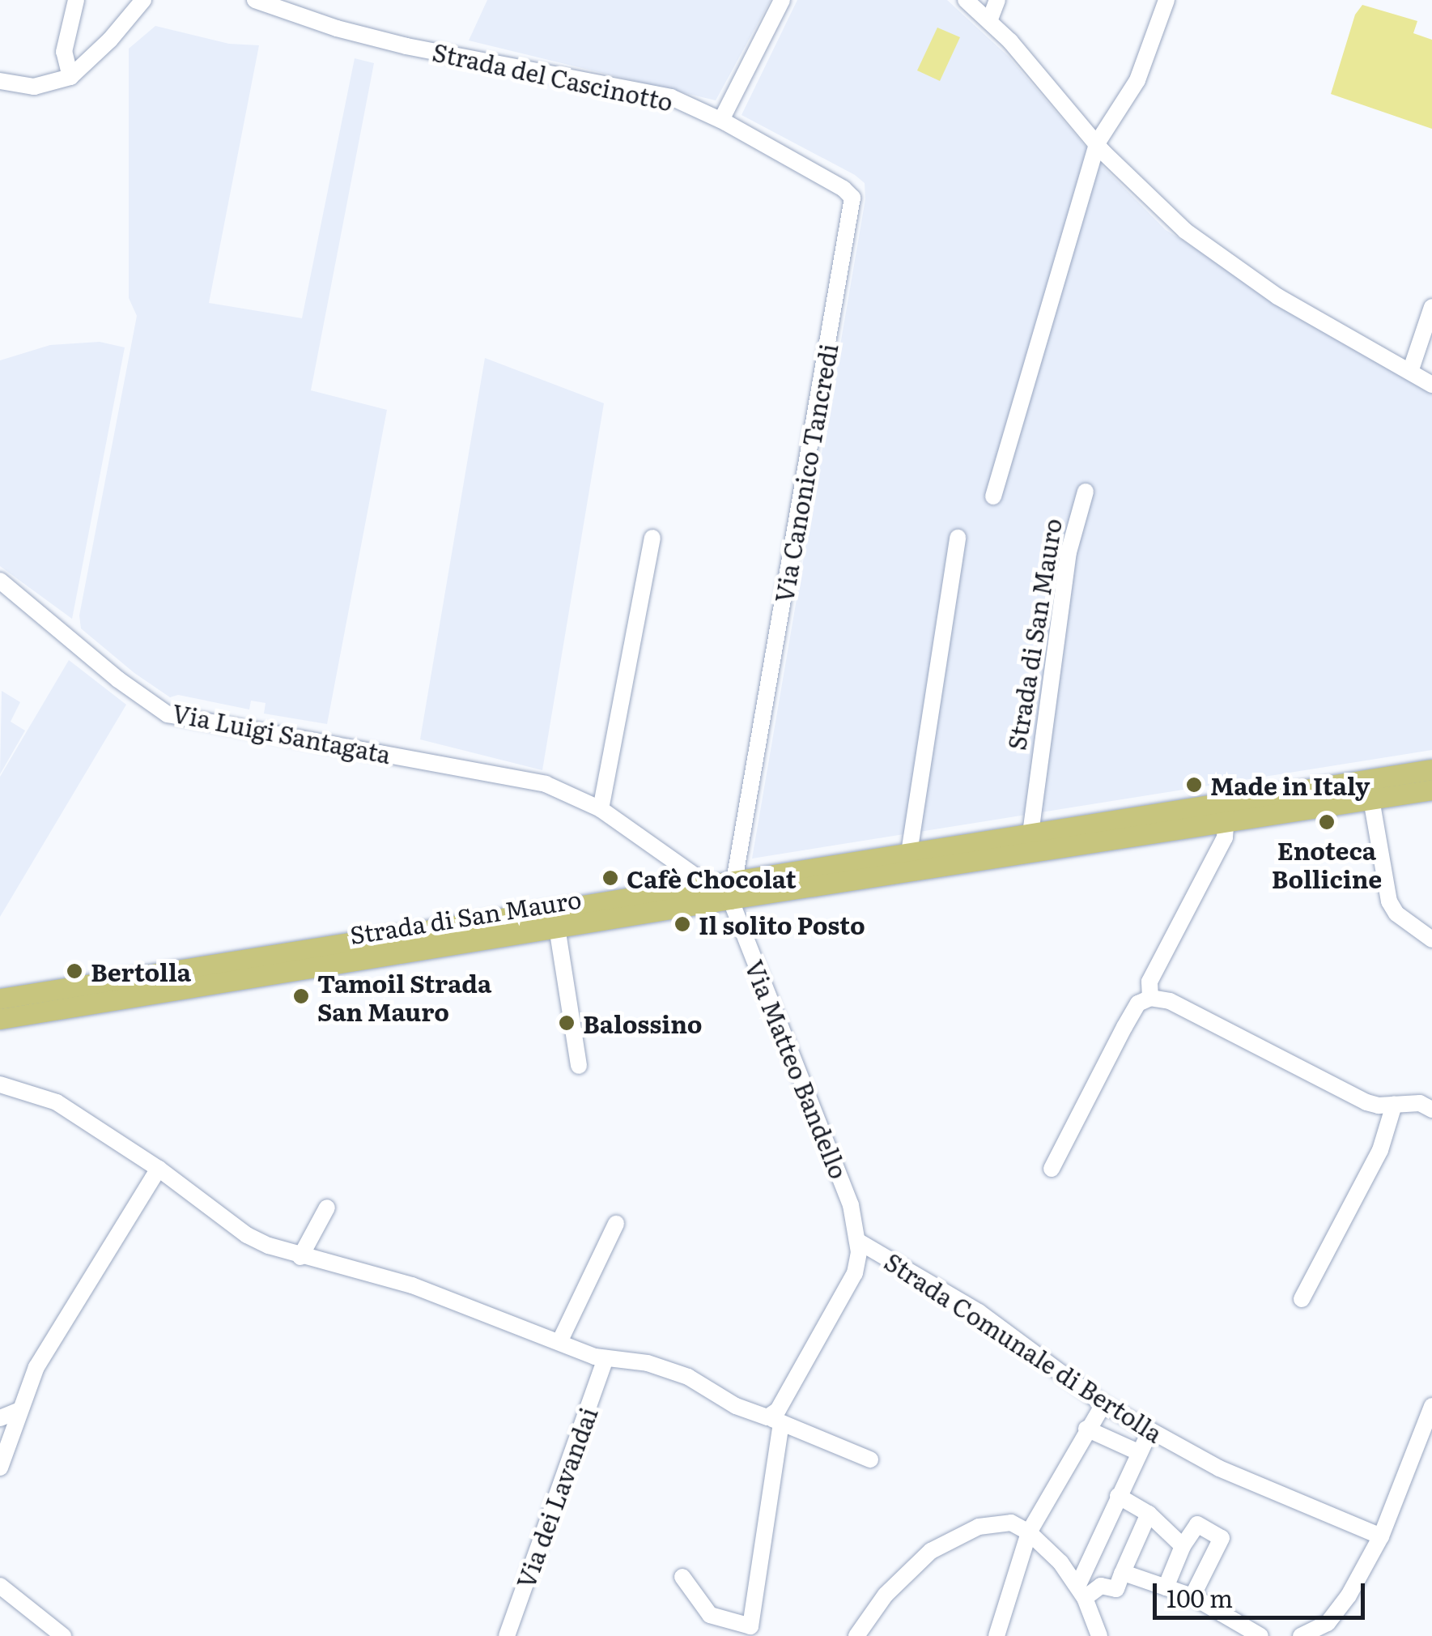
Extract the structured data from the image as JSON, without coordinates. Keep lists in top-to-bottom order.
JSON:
{
  "streets": {
    "main road": ["Strada di San Mauro"],
    "street": [
      "Strada del Cascinotto",
      "Via Canonico Tancredi",
      "Via Luigi Santagata",
      "Via Matteo Bandello",
      "Strada Comunale di Bertolla",
      "Via dei Lavandai"
    ]
  },
  "crossings": [
    ["Strada del Cascinotto", "Via Canonico Tancredi"],
    ["Via Canonico Tancredi", "Strada di San Mauro"],
    ["Via Canonico Tancredi", "Via Matteo Bandello"],
    ["Strada di San Mauro", "Via Luigi Santagata"],
    ["Strada di San Mauro", "Via Matteo Bandello"],
    ["Via Matteo Bandello", "Strada Comunale di Bertolla"]
  ],
  "places": [
    "Made in Italy",
    "Enoteca Bollicine",
    "Cafè Chocolat",
    "Il solito Posto",
    "Bertolla",
    "Tamoil Strada San Mauro",
    "Balossino"
  ],
  "scale_bar": "100 m"
}
